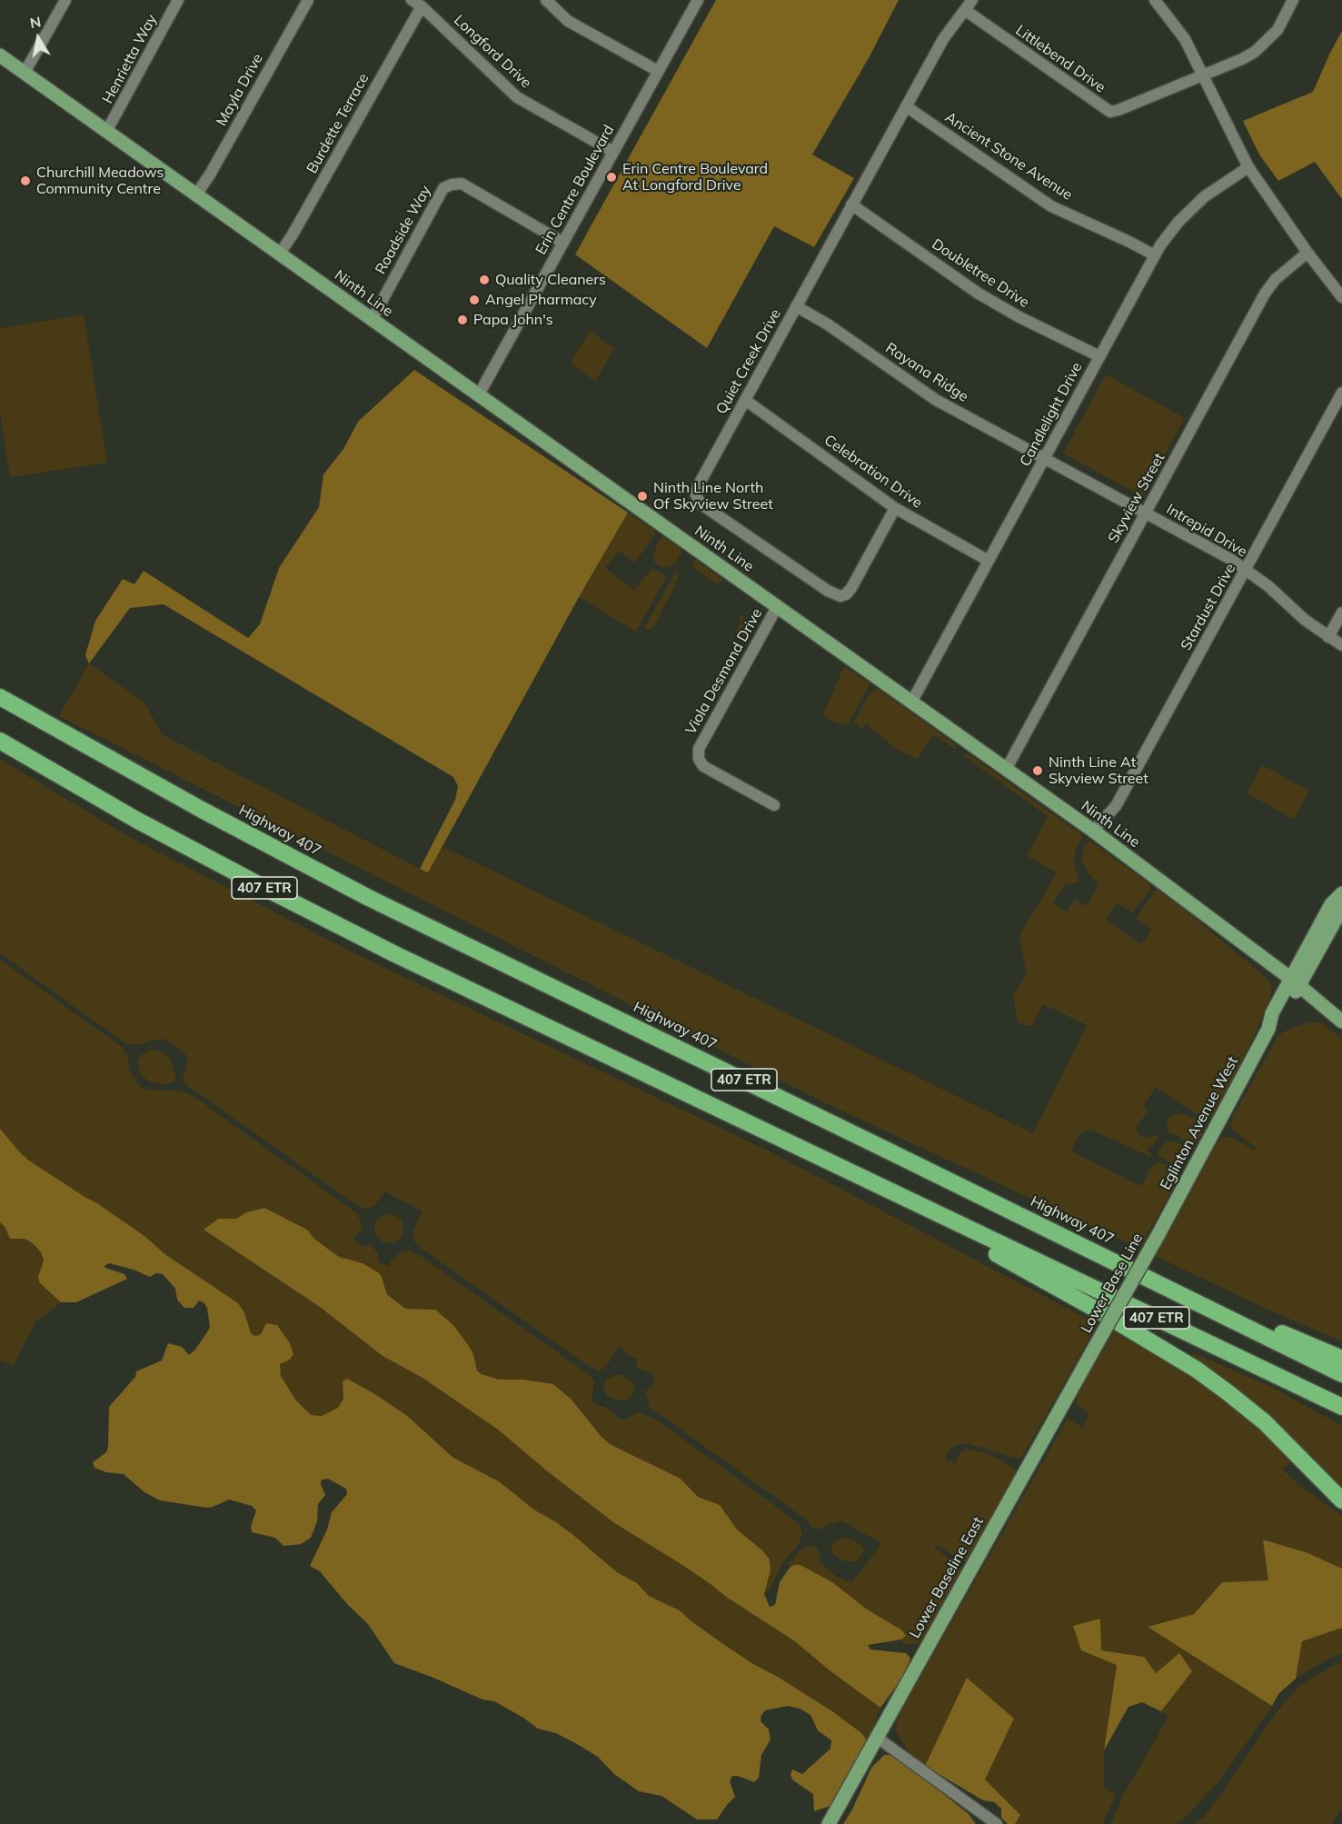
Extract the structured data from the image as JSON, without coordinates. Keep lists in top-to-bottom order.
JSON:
{
  "streets": {
    "highway": ["Highway 407", "407 ETR"],
    "main road": [
      "Ninth Line",
      "Eglinton Avenue West",
      "Lower Base Line",
      "Lower Baseline East"
    ],
    "street": [
      "Longford Drive",
      "Henrietta Way",
      "Littlebend Drive",
      "Mayla Drive",
      "Burdette Terrace",
      "Ancient Stone Avenue",
      "Erin Centre Boulevard",
      "Roadside Way",
      "Doubletree Drive",
      "Quiet Creek Drive",
      "Rayana Ridge",
      "Candlelight Drive",
      "Celebration Drive",
      "Skyview Street",
      "Intrepid Drive",
      "Stardust Drive",
      "Viola Desmond Drive"
    ]
  },
  "crossings": [
    ["Longford Drive", "Burdette Terrace"],
    ["Longford Drive", "Erin Centre Boulevard"],
    ["Henrietta Way", "Ninth Line"],
    ["Littlebend Drive", "Quiet Creek Drive"],
    ["Mayla Drive", "Ninth Line"],
    ["Burdette Terrace", "Ninth Line"],
    ["Ancient Stone Avenue", "Quiet Creek Drive"],
    ["Ancient Stone Avenue", "Candlelight Drive"],
    ["Erin Centre Boulevard", "Roadside Way"],
    ["Erin Centre Boulevard", "Ninth Line"],
    ["Roadside Way", "Ninth Line"],
    ["Doubletree Drive", "Quiet Creek Drive"],
    ["Doubletree Drive", "Candlelight Drive"],
    ["Ninth Line", "Candlelight Drive"],
    ["Ninth Line", "Skyview Street"],
    ["Ninth Line", "Stardust Drive"],
    ["Ninth Line", "Viola Desmond Drive"],
    ["Ninth Line", "Eglinton Avenue West"],
    ["Quiet Creek Drive", "Rayana Ridge"],
    ["Quiet Creek Drive", "Celebration Drive"],
    ["Rayana Ridge", "Candlelight Drive"],
    ["Rayana Ridge", "Intrepid Drive"],
    ["Candlelight Drive", "Celebration Drive"],
    ["Candlelight Drive", "Intrepid Drive"],
    ["Skyview Street", "Intrepid Drive"],
    ["Intrepid Drive", "Stardust Drive"],
    ["Eglinton Avenue West", "Lower Base Line"],
    ["Lower Base Line", "Lower Baseline East"]
  ],
  "places": [
    "Erin Centre Boulevard At Longford Drive",
    "Churchill Meadows Community Centre",
    "Quality Cleaners",
    "Angel Pharmacy",
    "Papa John's",
    "Ninth Line North Of Skyview Street",
    "Ninth Line At Skyview Street"
  ],
  "north": "top"
}
